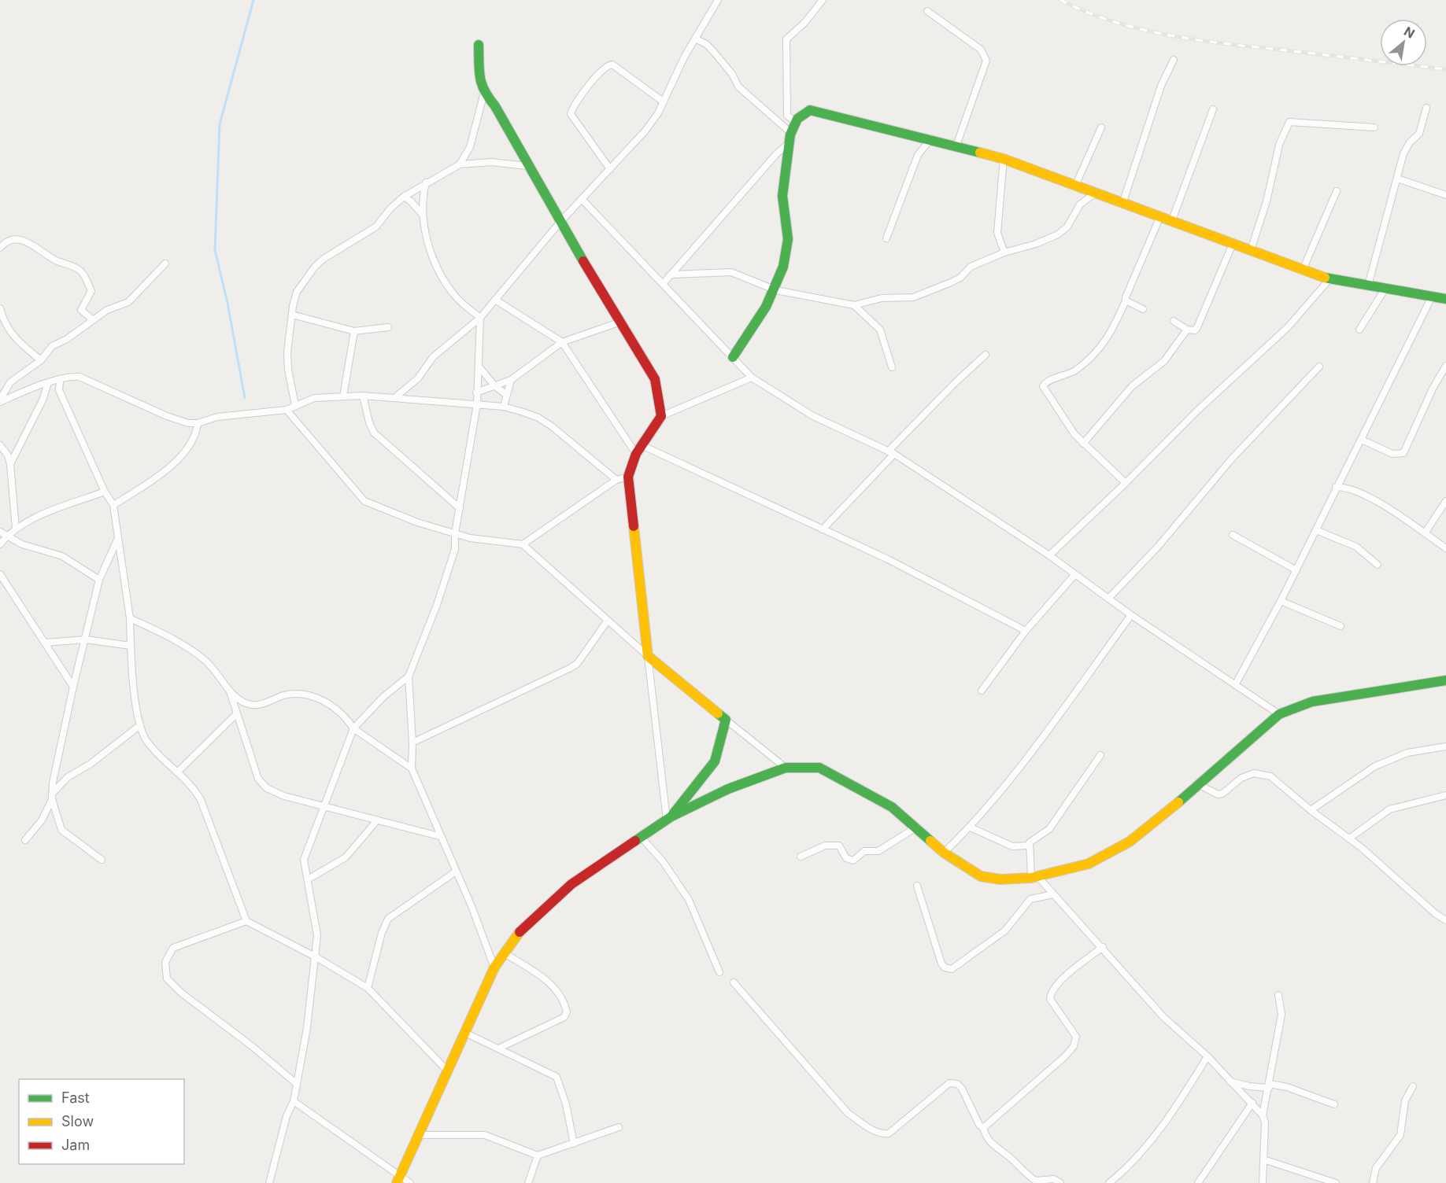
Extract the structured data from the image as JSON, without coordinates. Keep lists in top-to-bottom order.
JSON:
{
  "legend": ["Fast", "Slow", "Jam"],
  "north": "top right"
}
